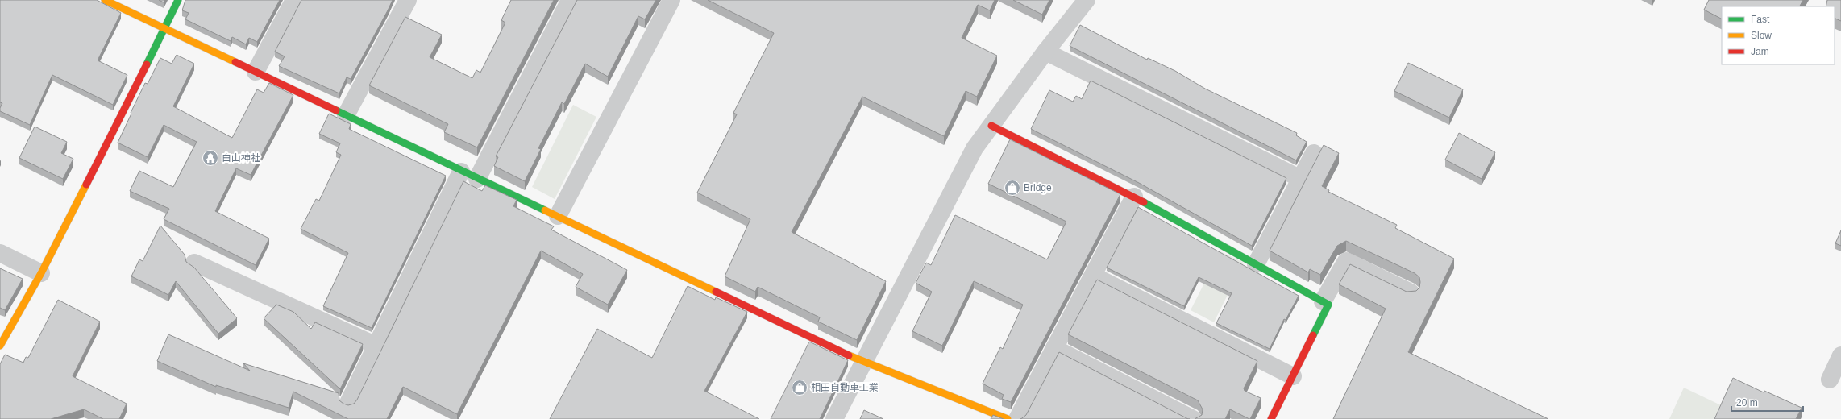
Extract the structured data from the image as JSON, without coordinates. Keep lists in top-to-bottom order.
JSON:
{
  "places": {
    "temple": ["白山神社"],
    "shop": ["Bridge", "相田自動車工業"]
  },
  "legend": ["Fast", "Slow", "Jam"],
  "scale_bar": "20 m"
}
